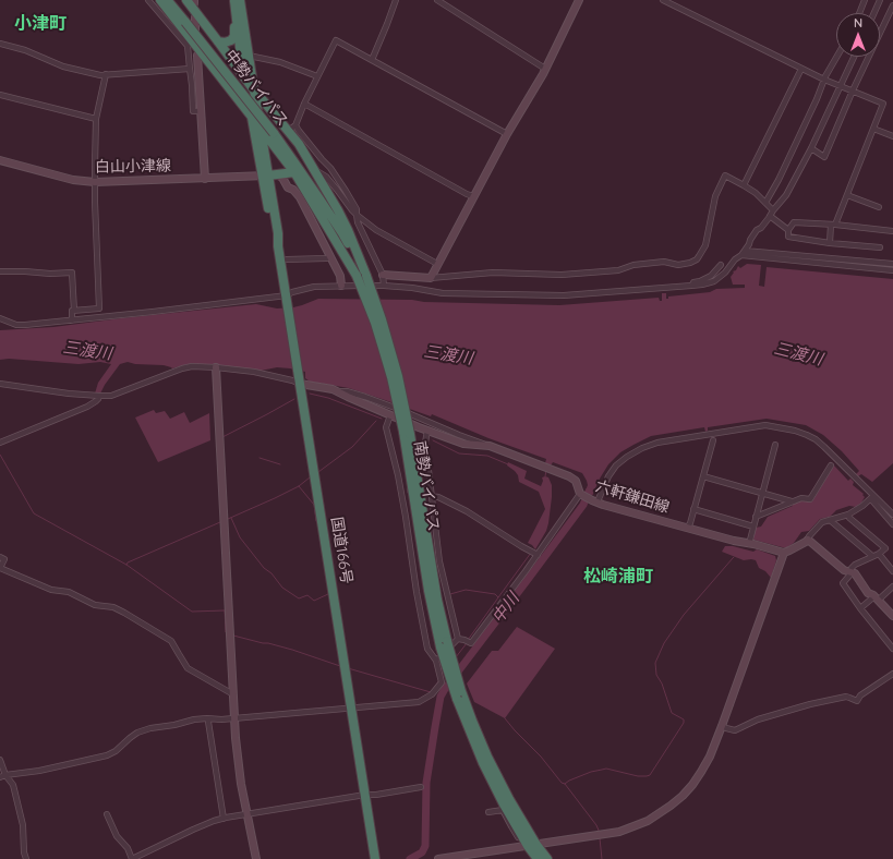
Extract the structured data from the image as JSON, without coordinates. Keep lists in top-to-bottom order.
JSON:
{
  "streets": {
    "highway": ["中勢バイパス", "南勢バイパス", "国道166号"],
    "street": ["白山小津線", "六軒鎌田線"]
  },
  "crossings": [
    ["中勢バイパス", "南勢バイパス"],
    ["白山小津線", "国道166号"],
    ["六軒鎌田線", "国道166号"]
  ],
  "districts": ["小津町", "松崎浦町"],
  "water": ["三渡川", "中川"],
  "north": "top"
}
